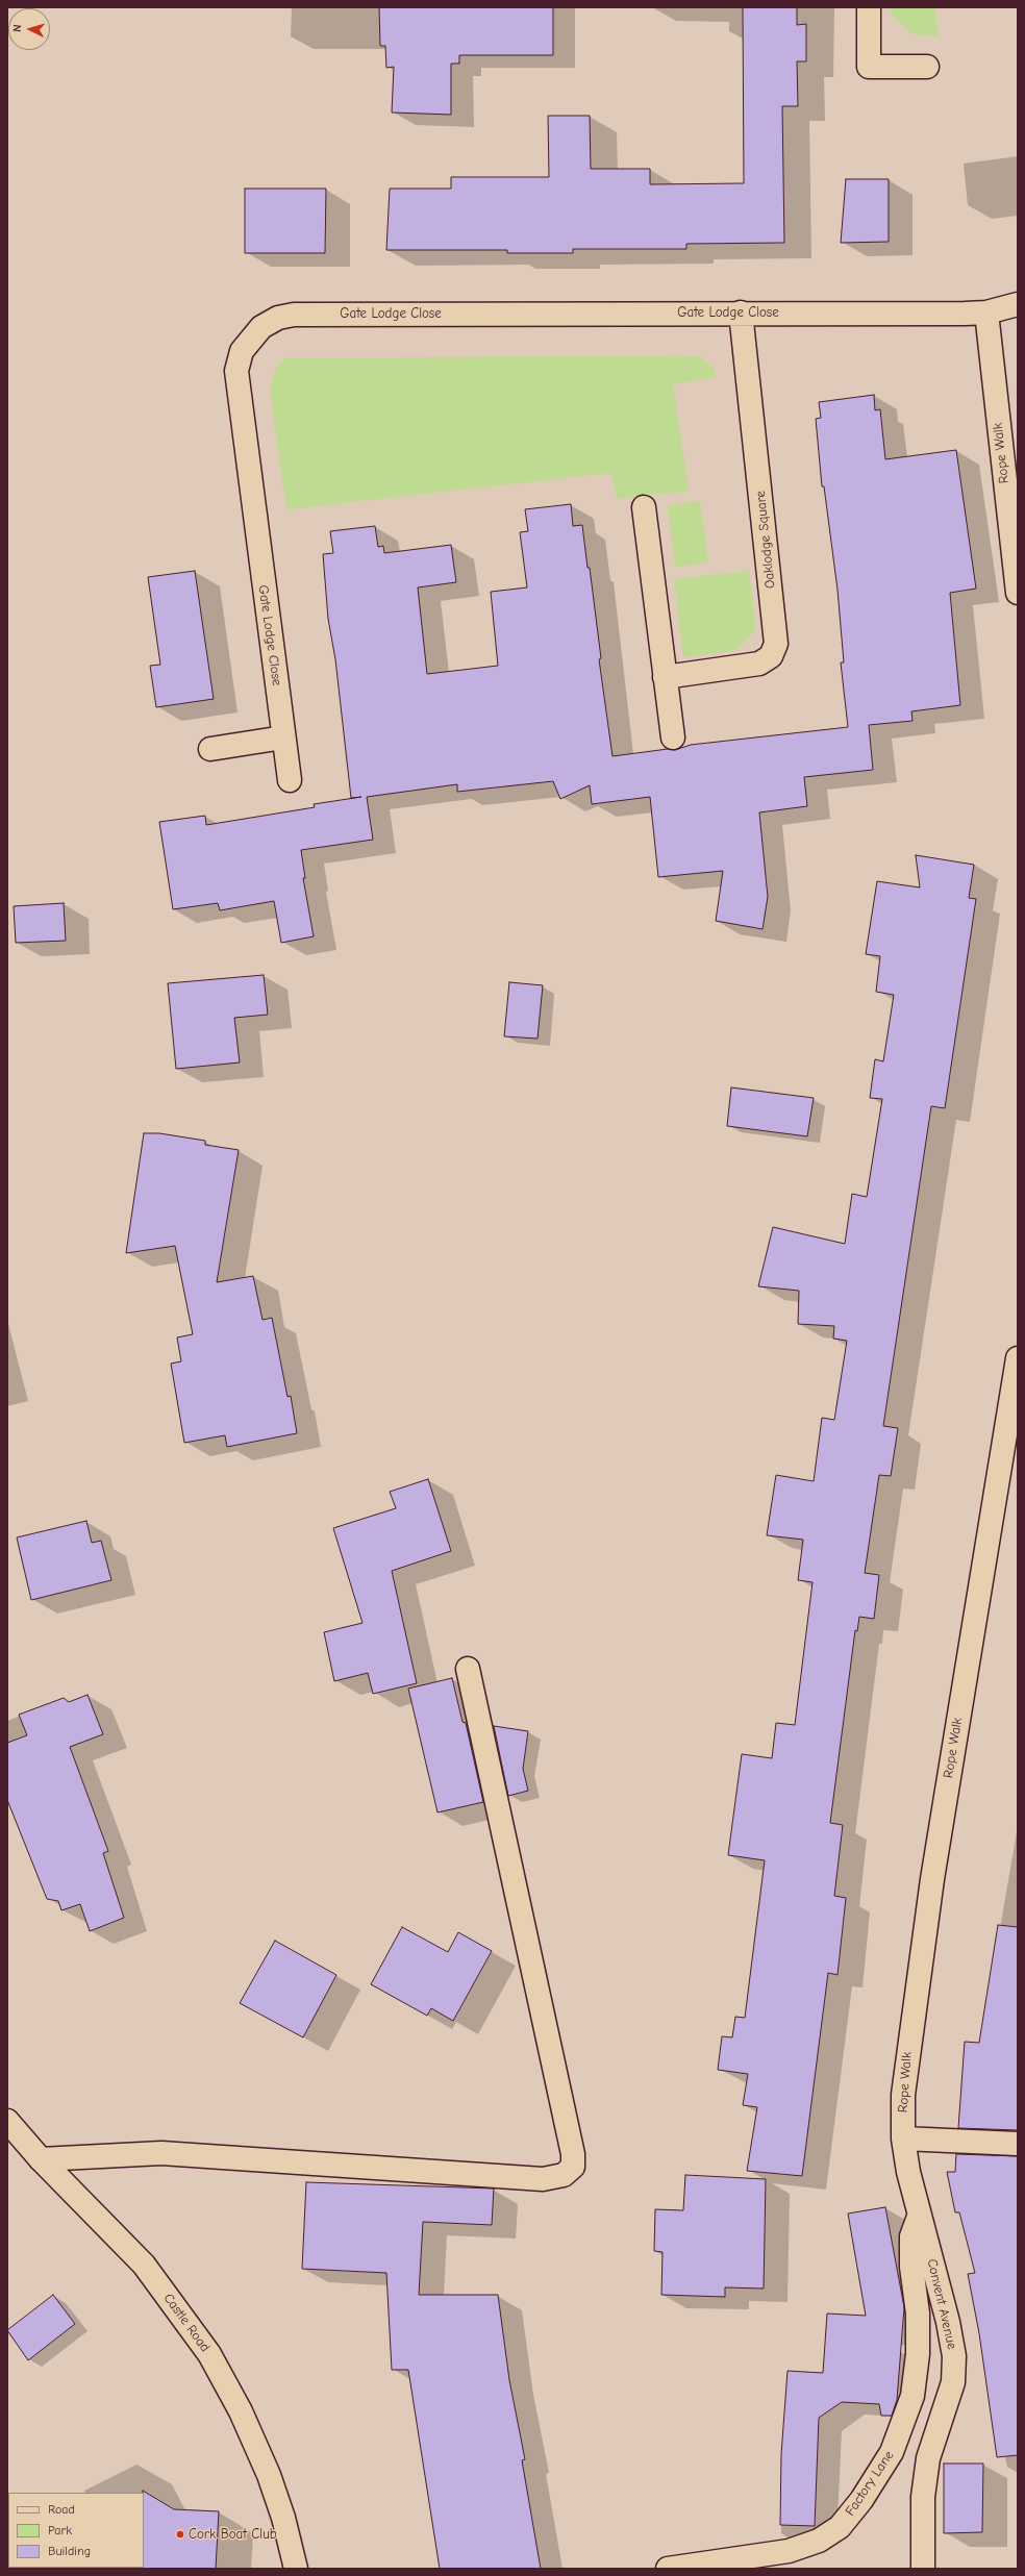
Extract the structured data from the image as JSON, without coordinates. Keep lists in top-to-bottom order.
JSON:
{
  "streets": {
    "street": [
      "Gate Lodge Close",
      "Rope Walk",
      "Oaklodge Square",
      "Convent Avenue",
      "Castle Road",
      "Factory Lane"
    ]
  },
  "crossings": [
    ["Gate Lodge Close", "Rope Walk"],
    ["Gate Lodge Close", "Oaklodge Square"],
    ["Rope Walk", "Convent Avenue"],
    ["Convent Avenue", "Factory Lane"]
  ],
  "places": ["Cork Boat Club"],
  "legend": ["Road", "Park", "Building"],
  "north": "left"
}
